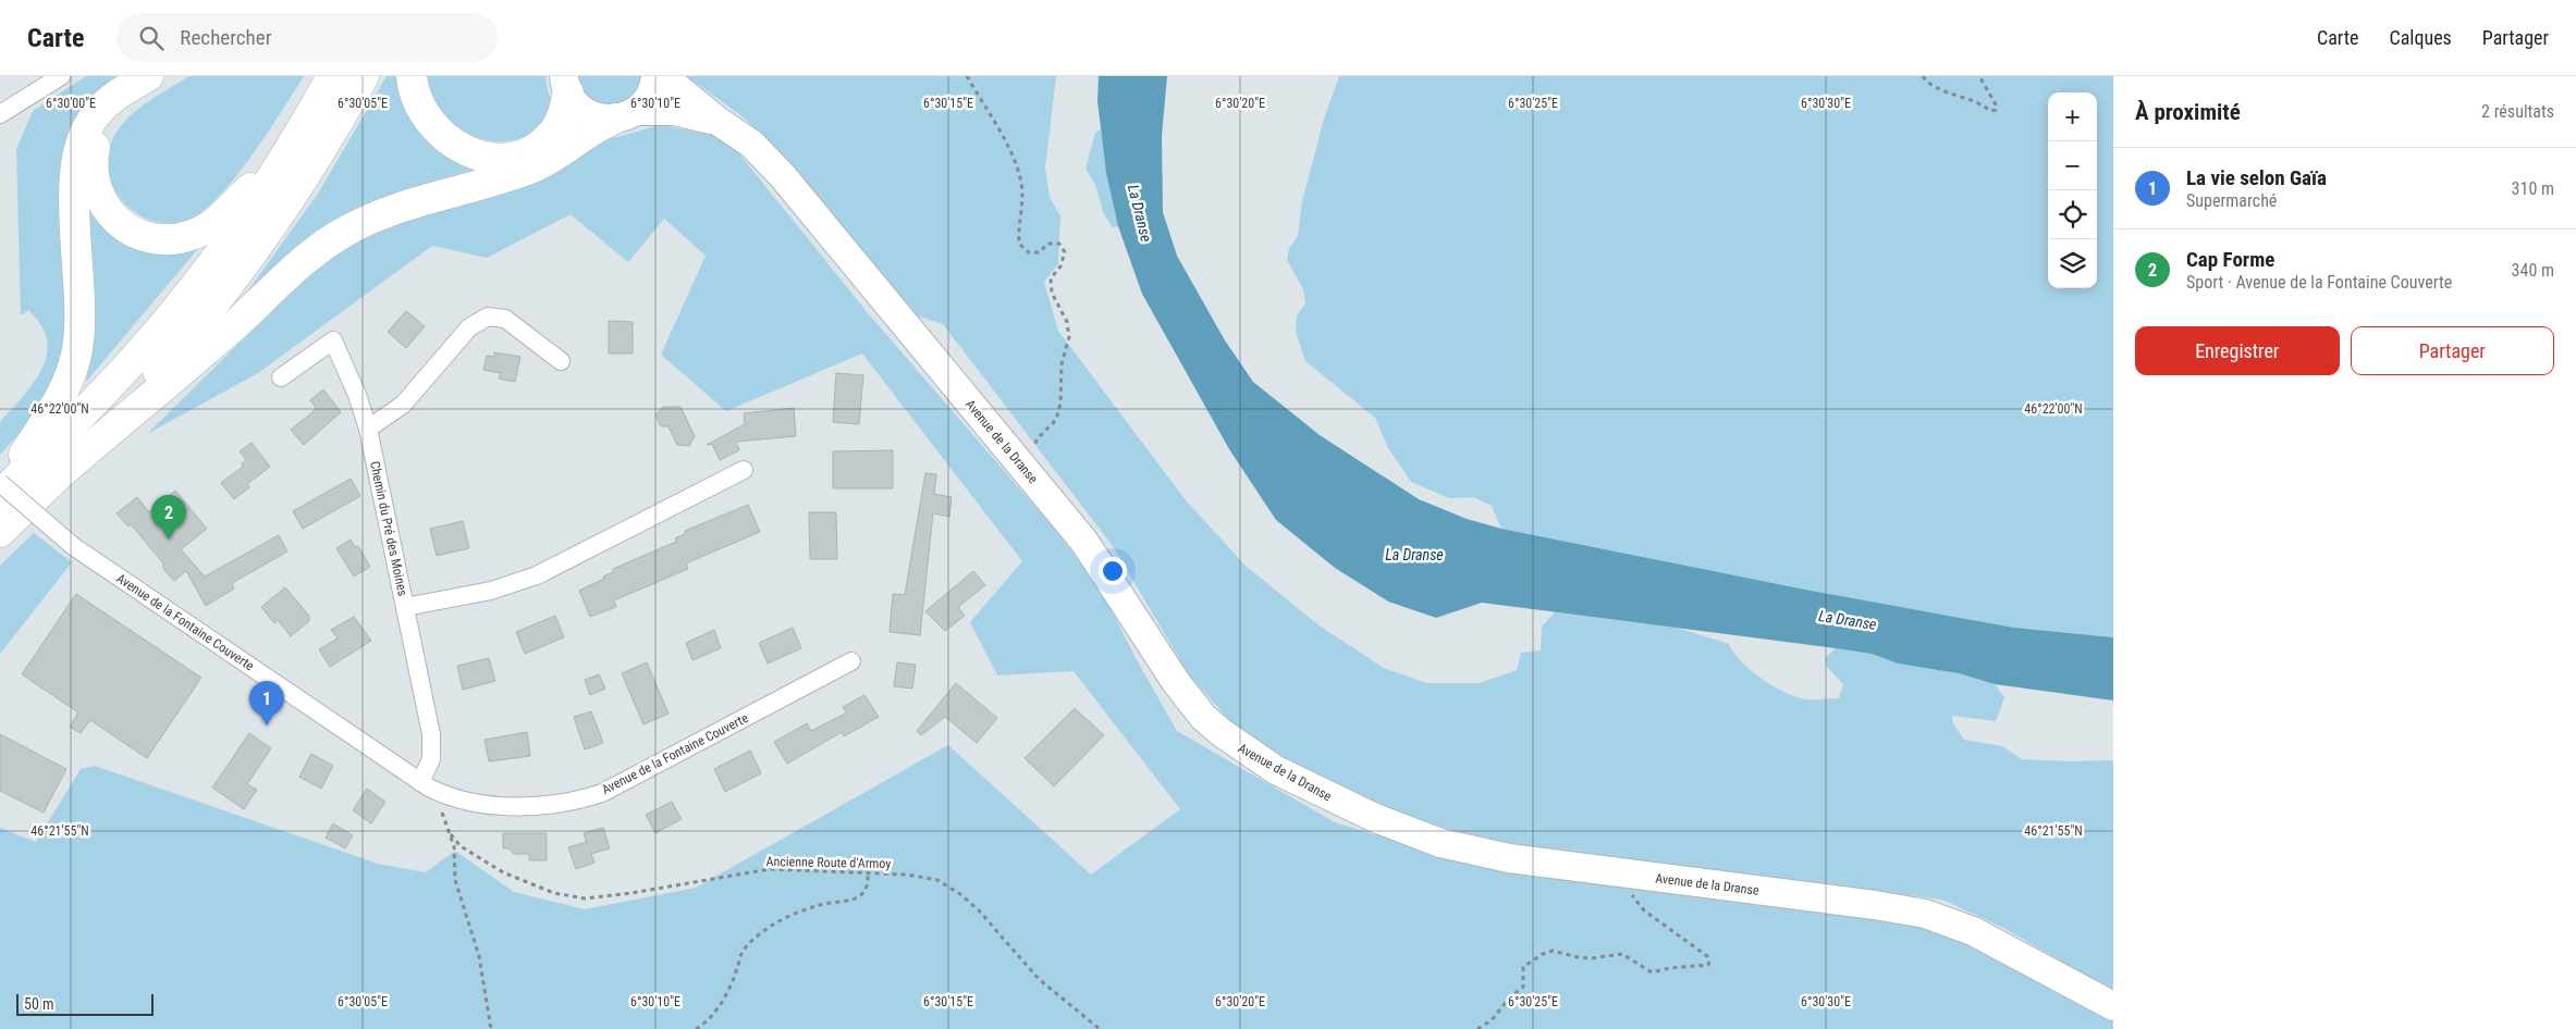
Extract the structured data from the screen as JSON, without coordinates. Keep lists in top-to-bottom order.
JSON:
{
  "streets": {
    "main road": ["Avenue de la Dranse"],
    "street": ["Chemin du Pré des Moines", "Avenue de la Fontaine Couverte"],
    "path": ["Ancienne Route d'Armoy"]
  },
  "crossings": [
    ["Chemin du Pré des Moines", "Avenue de la Fontaine Couverte"]
  ],
  "water": ["La Dranse"],
  "scale_bar": "50 m",
  "page": {
    "header": "Carte",
    "search": "Rechercher",
    "nav": ["Carte", "Calques", "Partager"],
    "heading": ["À proximité", "2 résultats"],
    "map_buttons": ["+", "−"],
    "list": [
      {
        "mark": "1",
        "name": "La vie selon Gaïa",
        "note": "Supermarché",
        "value": "310 m"
      },
      {
        "mark": "2",
        "name": "Cap Forme",
        "note": "Sport · Avenue de la Fontaine Couverte",
        "value": "340 m"
      }
    ],
    "buttons": ["Enregistrer", "Partager"],
    "pins": ["2", "1"],
    "scale": "50 m"
  },
  "coordinates": [
    "6°30'00\"E",
    "6°30'05\"E",
    "6°30'10\"E",
    "6°30'15\"E",
    "6°30'20\"E",
    "6°30'25\"E",
    "6°30'30\"E",
    "46°22'00\"N",
    "46°21'55\"N"
  ]
}
